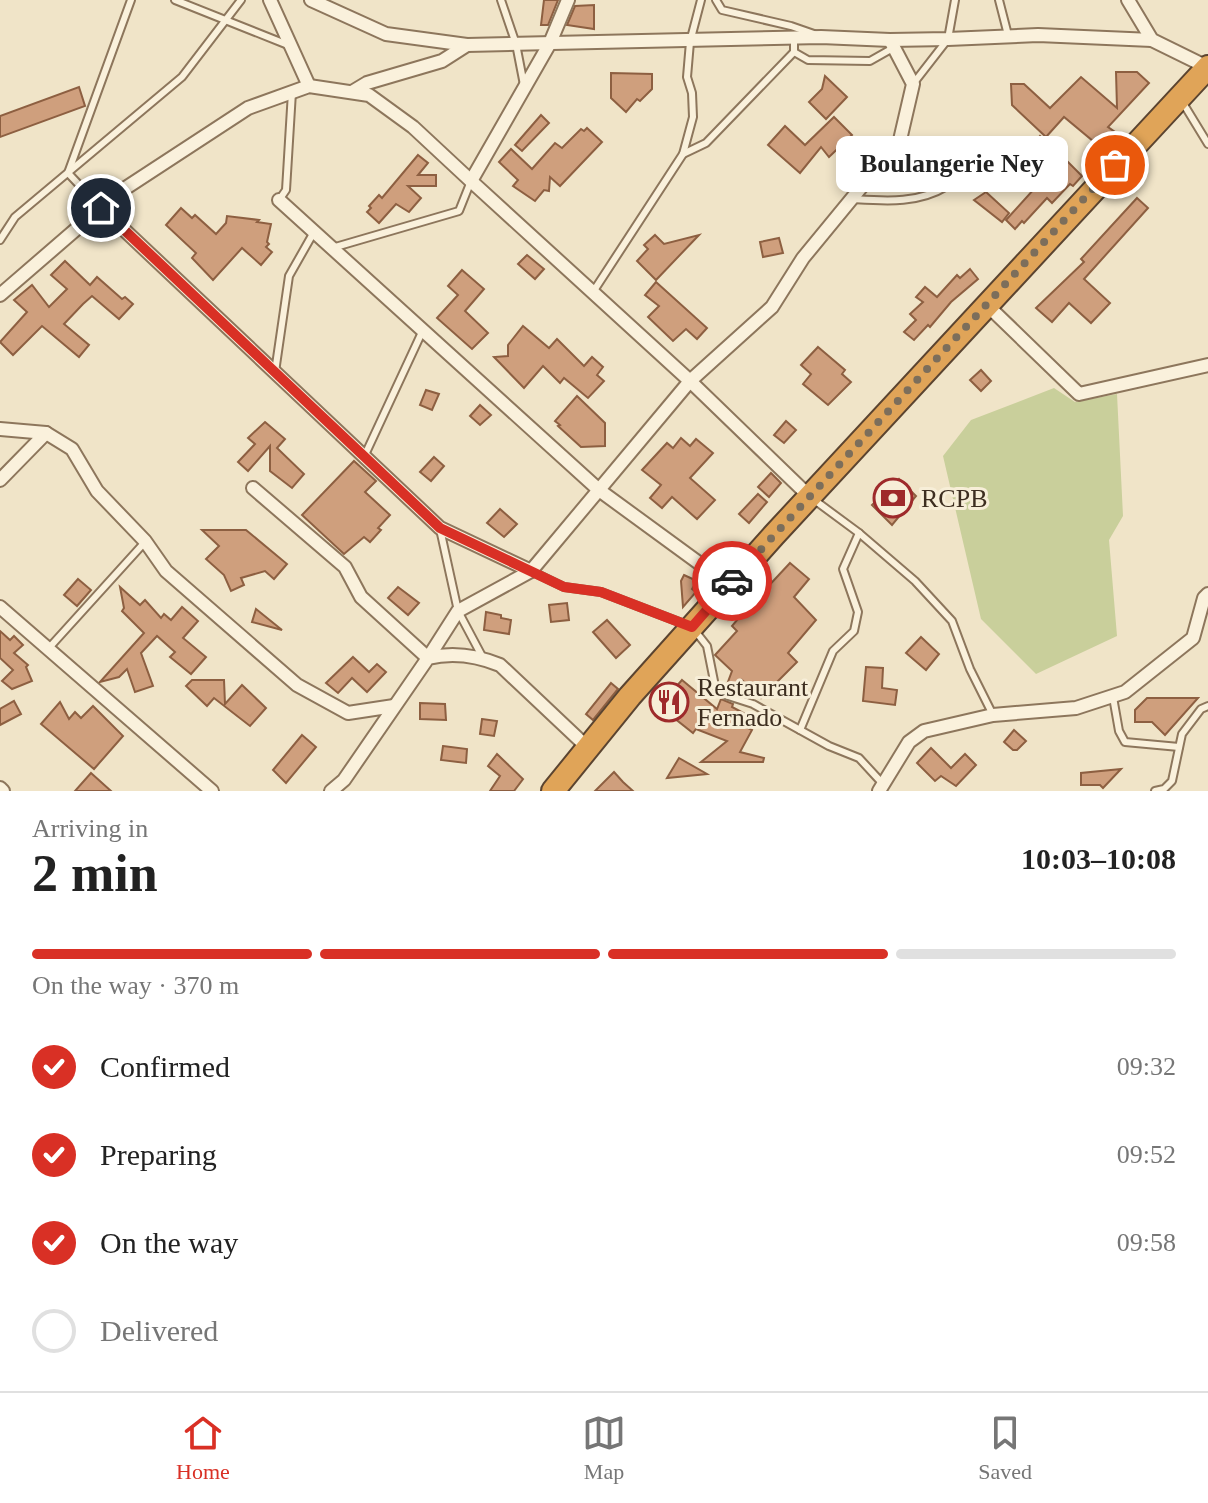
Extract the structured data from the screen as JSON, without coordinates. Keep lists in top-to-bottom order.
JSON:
{
  "places": {
    "other": ["Boulangerie Ney"],
    "bank": ["RCPB"],
    "restaurant": ["Restaurant Fernado"]
  },
  "page": {
    "bubble": "Boulangerie Ney",
    "heading": ["2 min", "Arriving in", "10:03–10:08"],
    "bar": "On the way · 370 m",
    "list": [
      ["Confirmed", "09:32"],
      ["Preparing", "09:52"],
      ["On the way", "09:58"],
      "Delivered"
    ],
    "tabs": ["Home", "Map", "Saved"]
  }
}
